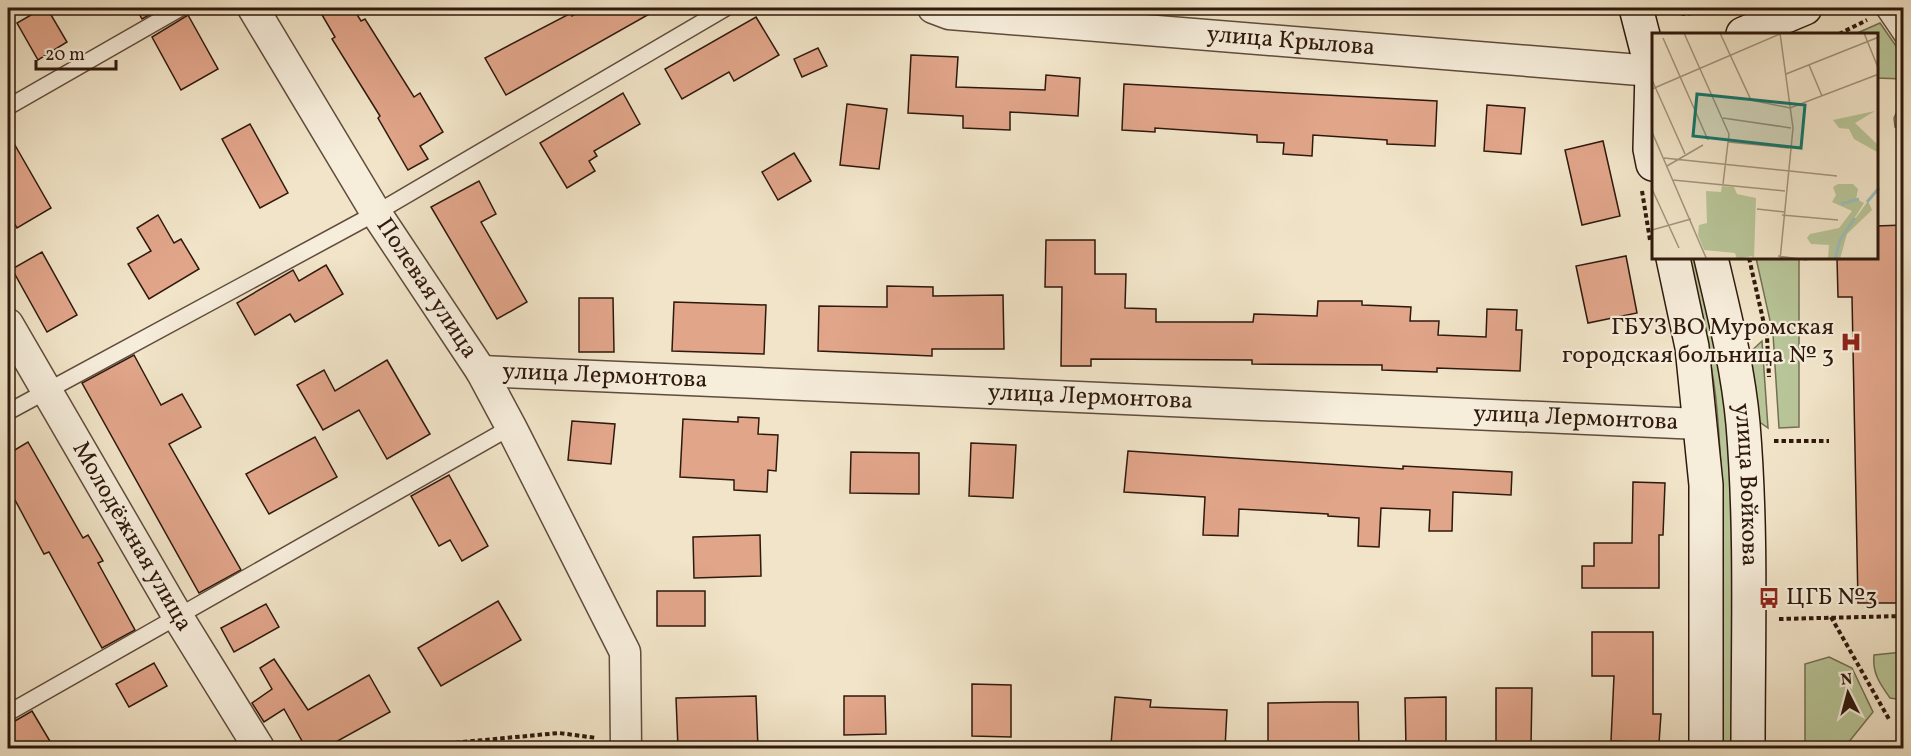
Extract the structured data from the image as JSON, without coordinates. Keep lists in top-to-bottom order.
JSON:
{
  "streets": {
    "main road": ["улица Войкова"],
    "street": [
      "улица Крылова",
      "Полевая улица",
      "улица Лермонтова",
      "Молодёжная улица"
    ]
  },
  "crossings": [
    ["Полевая улица", "улица Лермонтова"],
    ["улица Лермонтова", "улица Войкова"]
  ],
  "places": {
    "hospital": ["ГБУЗ ВО Муромская городская больница № 3"],
    "bus stop": ["ЦГБ №3"]
  },
  "scale_bar": "20 m",
  "north": "top"
}
